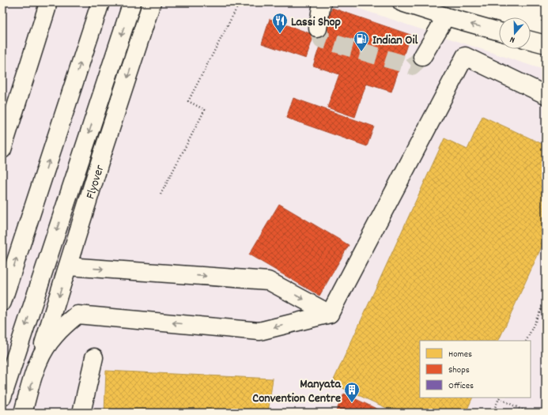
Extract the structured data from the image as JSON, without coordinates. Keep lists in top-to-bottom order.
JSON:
{
  "streets": {
    "street": ["Flyover"]
  },
  "places": {
    "restaurant": ["Lassi Shop"],
    "fuel station": ["Indian Oil"],
    "building": ["Manyata Convention Centre"]
  },
  "legend": ["Homes", "Shops", "Offices"],
  "north": "bottom"
}
